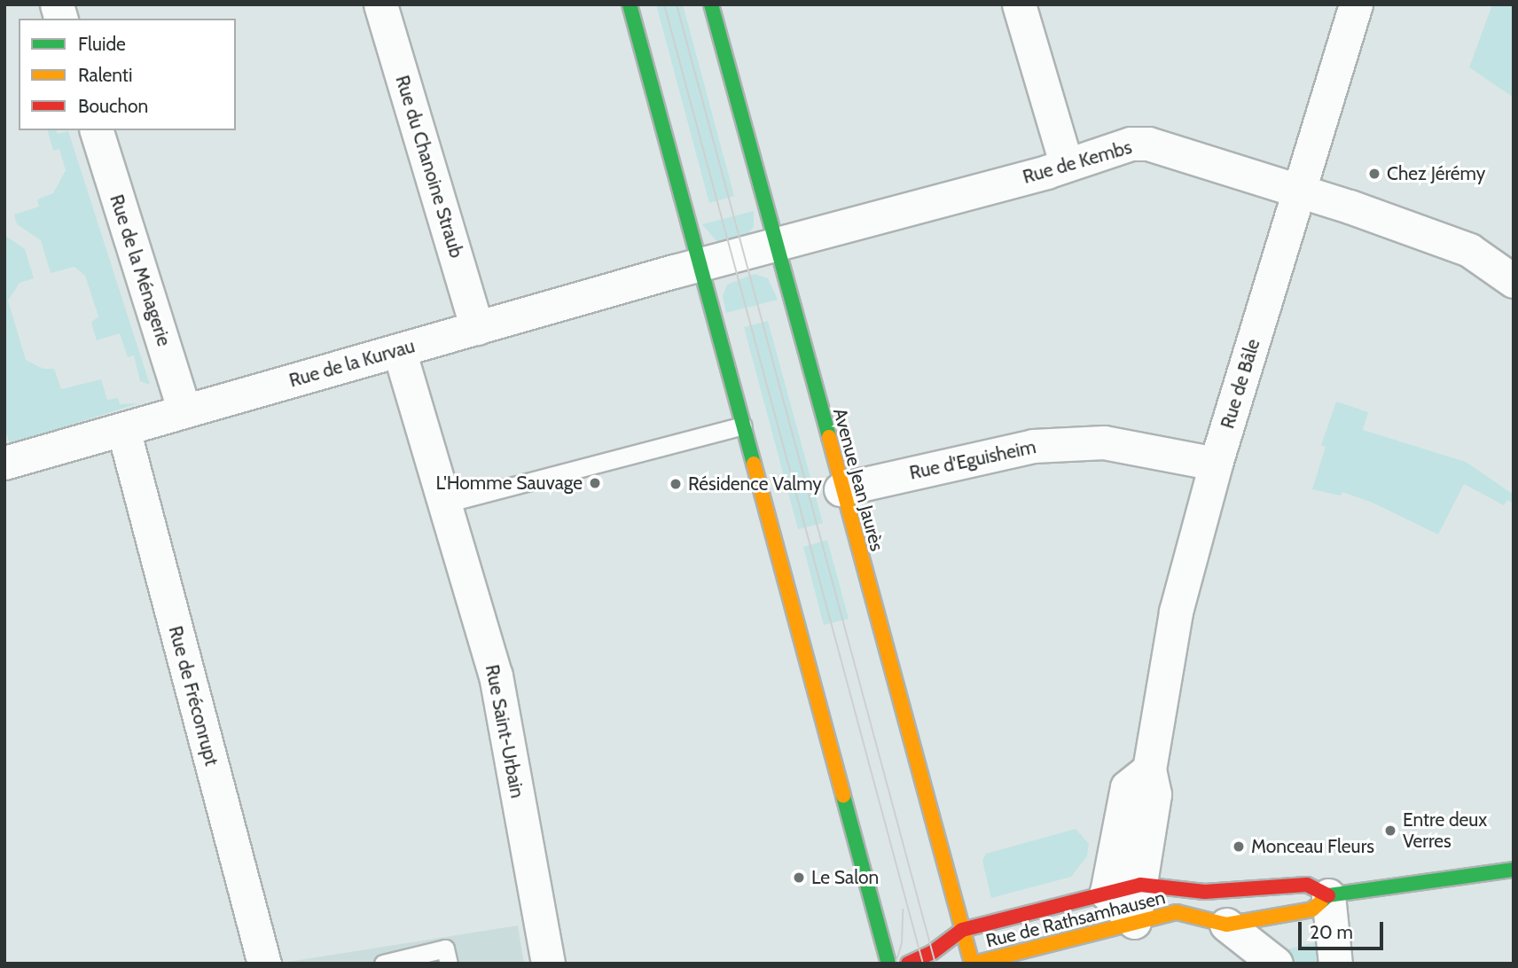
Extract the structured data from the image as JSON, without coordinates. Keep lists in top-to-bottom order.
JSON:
{
  "streets": {
    "main road": ["Avenue Jean Jaurès", "Rue de Rathsamhausen"],
    "street": [
      "Rue de Kembs",
      "Rue du Chanoine Straub",
      "Rue de la Ménagerie",
      "Rue de la Kurvau",
      "Rue de Bâle",
      "Rue d'Eguisheim",
      "Rue de Fréconrupt",
      "Rue Saint-Urbain"
    ]
  },
  "crossings": [
    ["Rue de Kembs", "Rue de la Kurvau"],
    ["Rue de Kembs", "Rue de Bâle"],
    ["Rue de Kembs", "Avenue Jean Jaurès"],
    ["Rue du Chanoine Straub", "Rue de la Kurvau"],
    ["Rue de la Ménagerie", "Rue de la Kurvau"],
    ["Rue de la Kurvau", "Rue de Fréconrupt"],
    ["Rue de la Kurvau", "Rue Saint-Urbain"],
    ["Rue de Bâle", "Rue d'Eguisheim"],
    ["Rue de Bâle", "Rue de Rathsamhausen"],
    ["Rue d'Eguisheim", "Avenue Jean Jaurès"],
    ["Avenue Jean Jaurès", "Rue de Rathsamhausen"]
  ],
  "places": [
    "Chez Jérémy",
    "L'Homme Sauvage",
    "Résidence Valmy",
    "Entre deux Verres",
    "Monceau Fleurs",
    "Le Salon"
  ],
  "legend": ["Fluide", "Ralenti", "Bouchon"],
  "scale_bar": "20 m"
}
